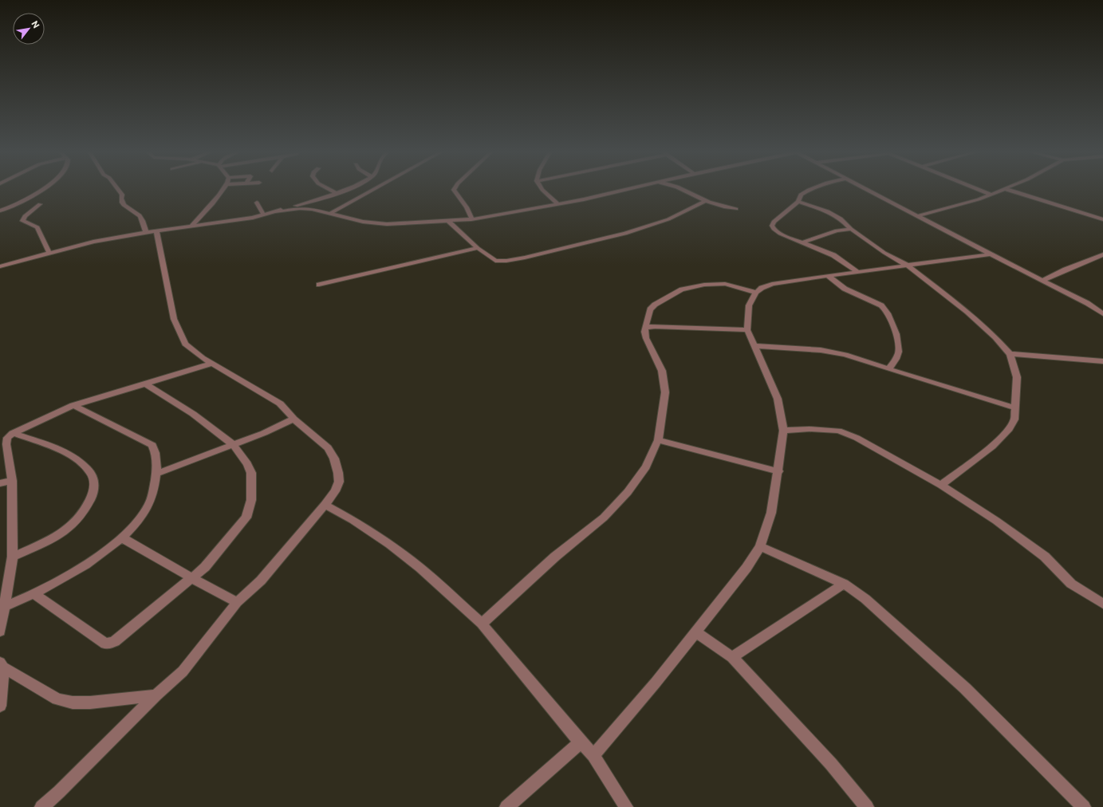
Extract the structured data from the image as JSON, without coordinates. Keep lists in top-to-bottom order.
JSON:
{
  "north": "top right"
}
